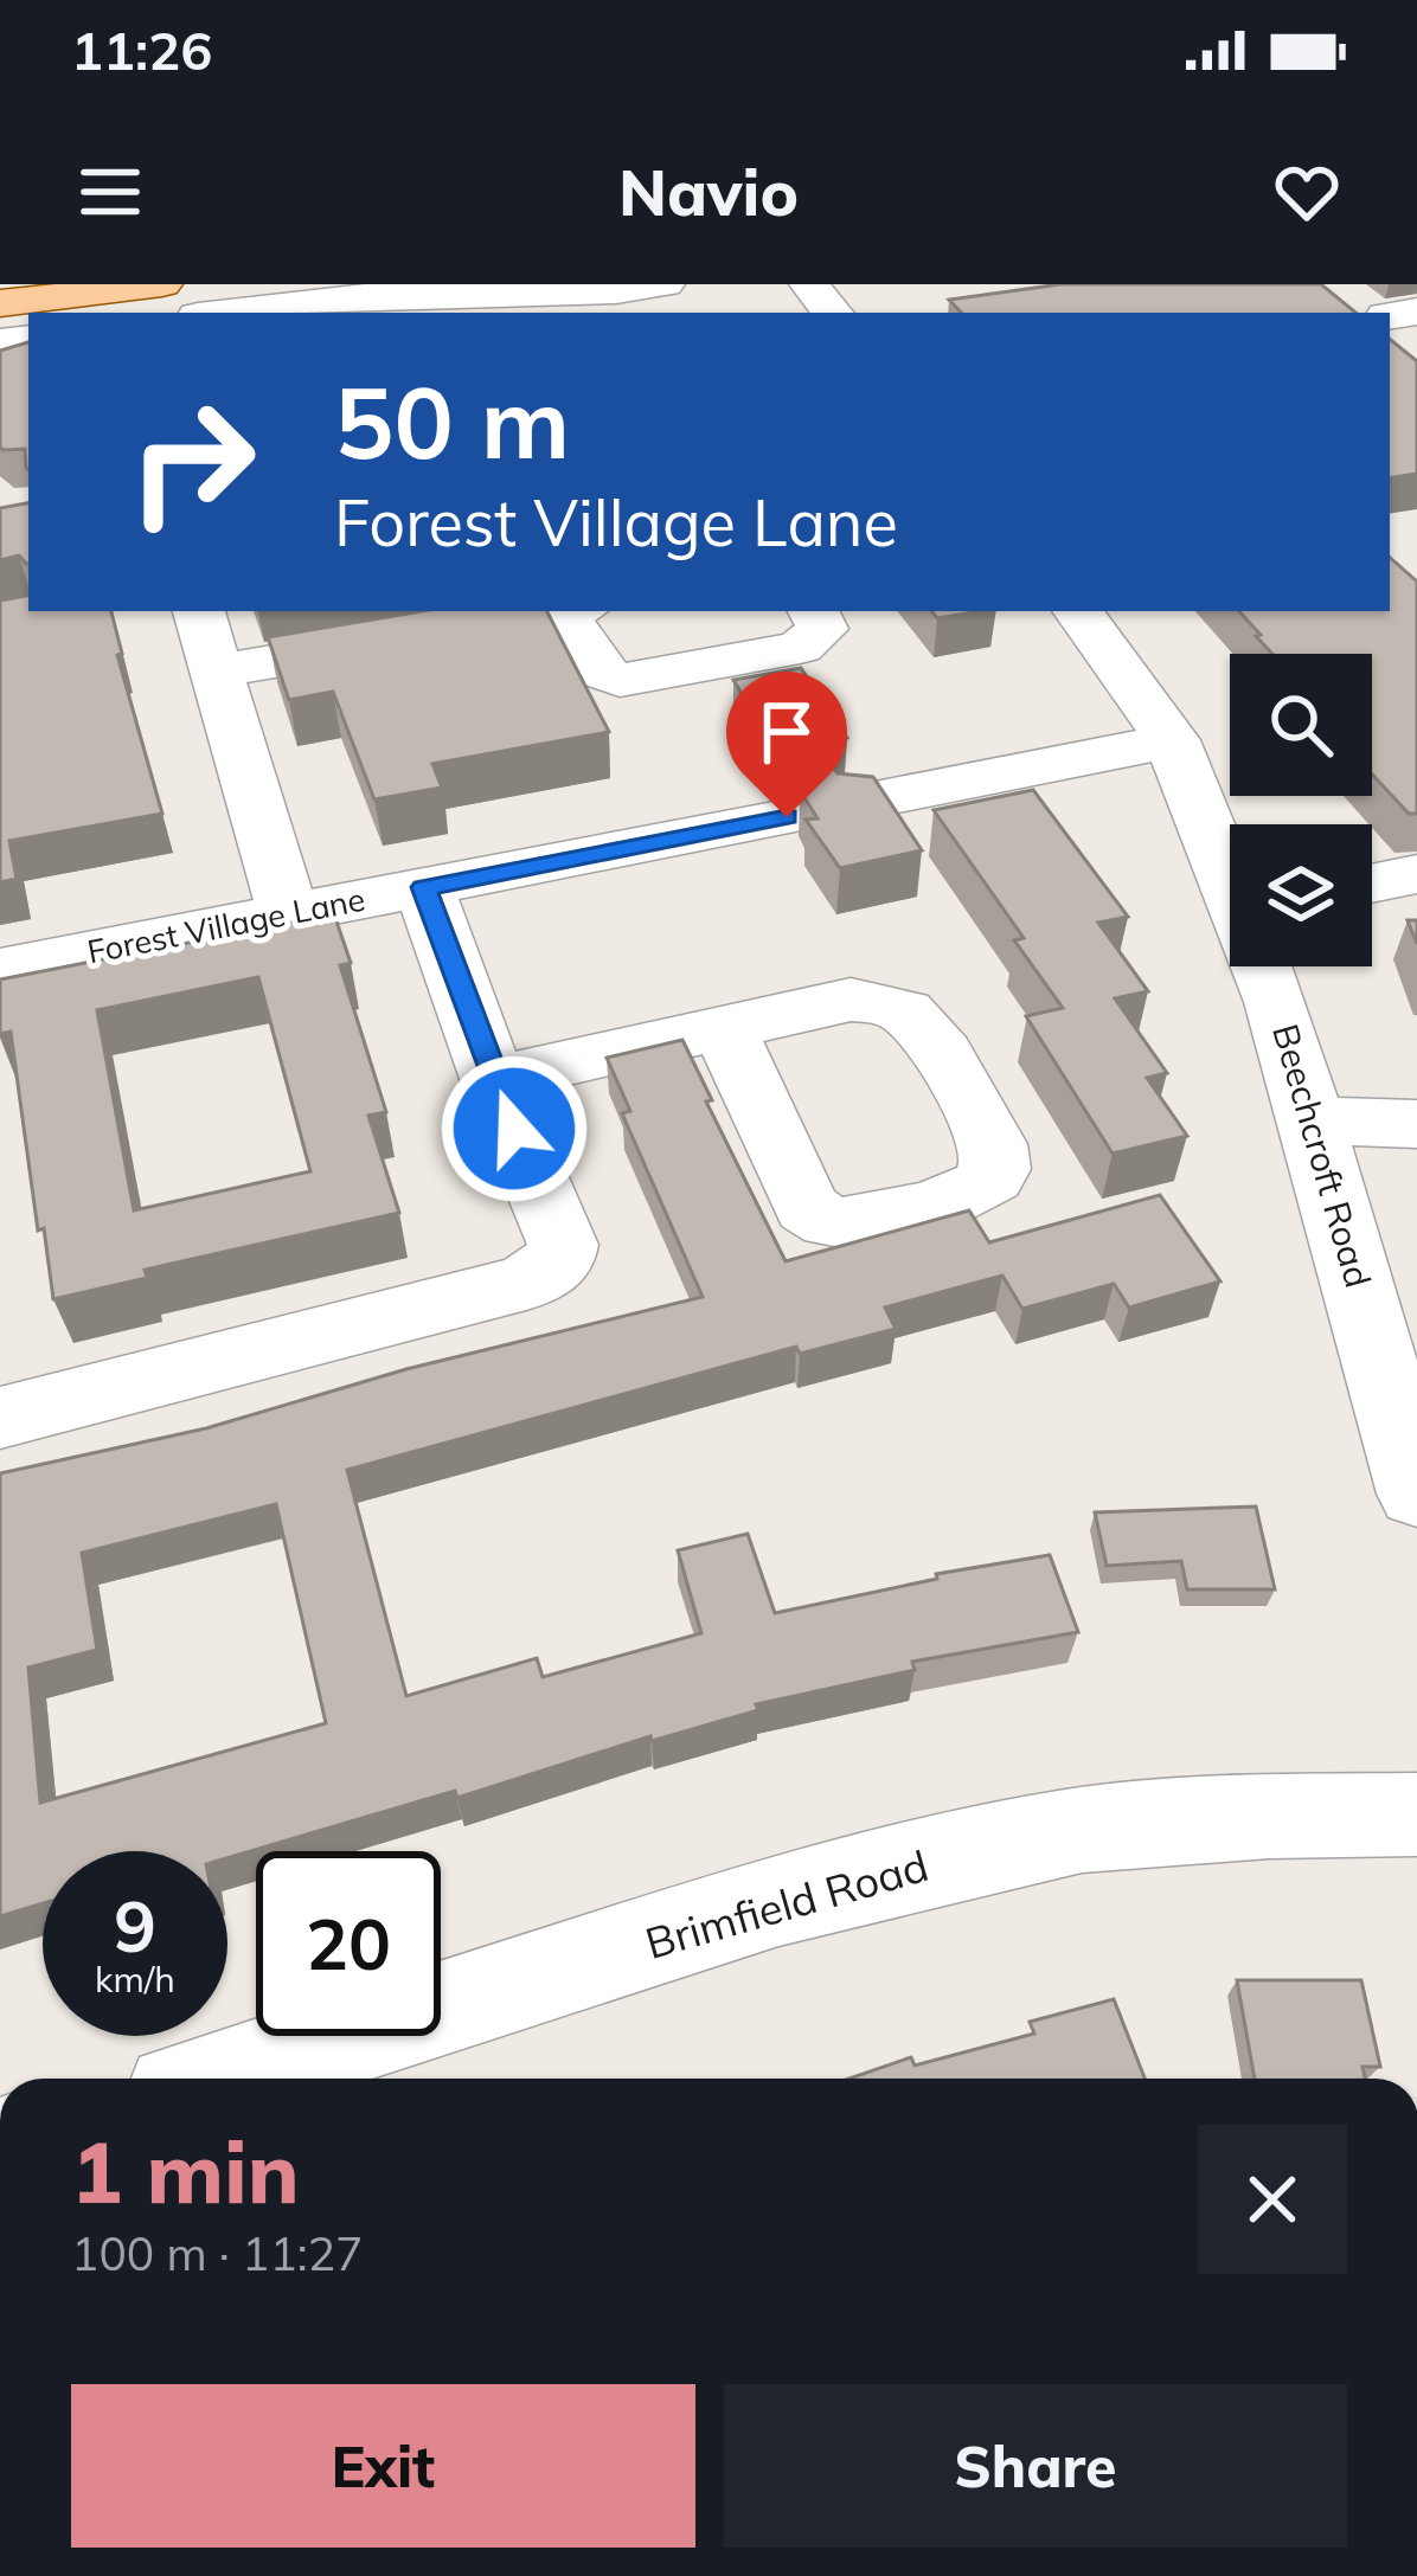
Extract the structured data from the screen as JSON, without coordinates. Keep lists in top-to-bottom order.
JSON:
{
  "streets": {
    "street": ["Forest Village Lane", "Beechcroft Road", "Brimfield Road"]
  },
  "page": {
    "status": "11:26",
    "header": "Navio",
    "turn": ["50 m", "Forest Village Lane"],
    "speed": "9 km/h",
    "limit": "20",
    "heading": ["1 min", "100 m · 11:27"],
    "buttons": ["Exit", "Share"]
  }
}
